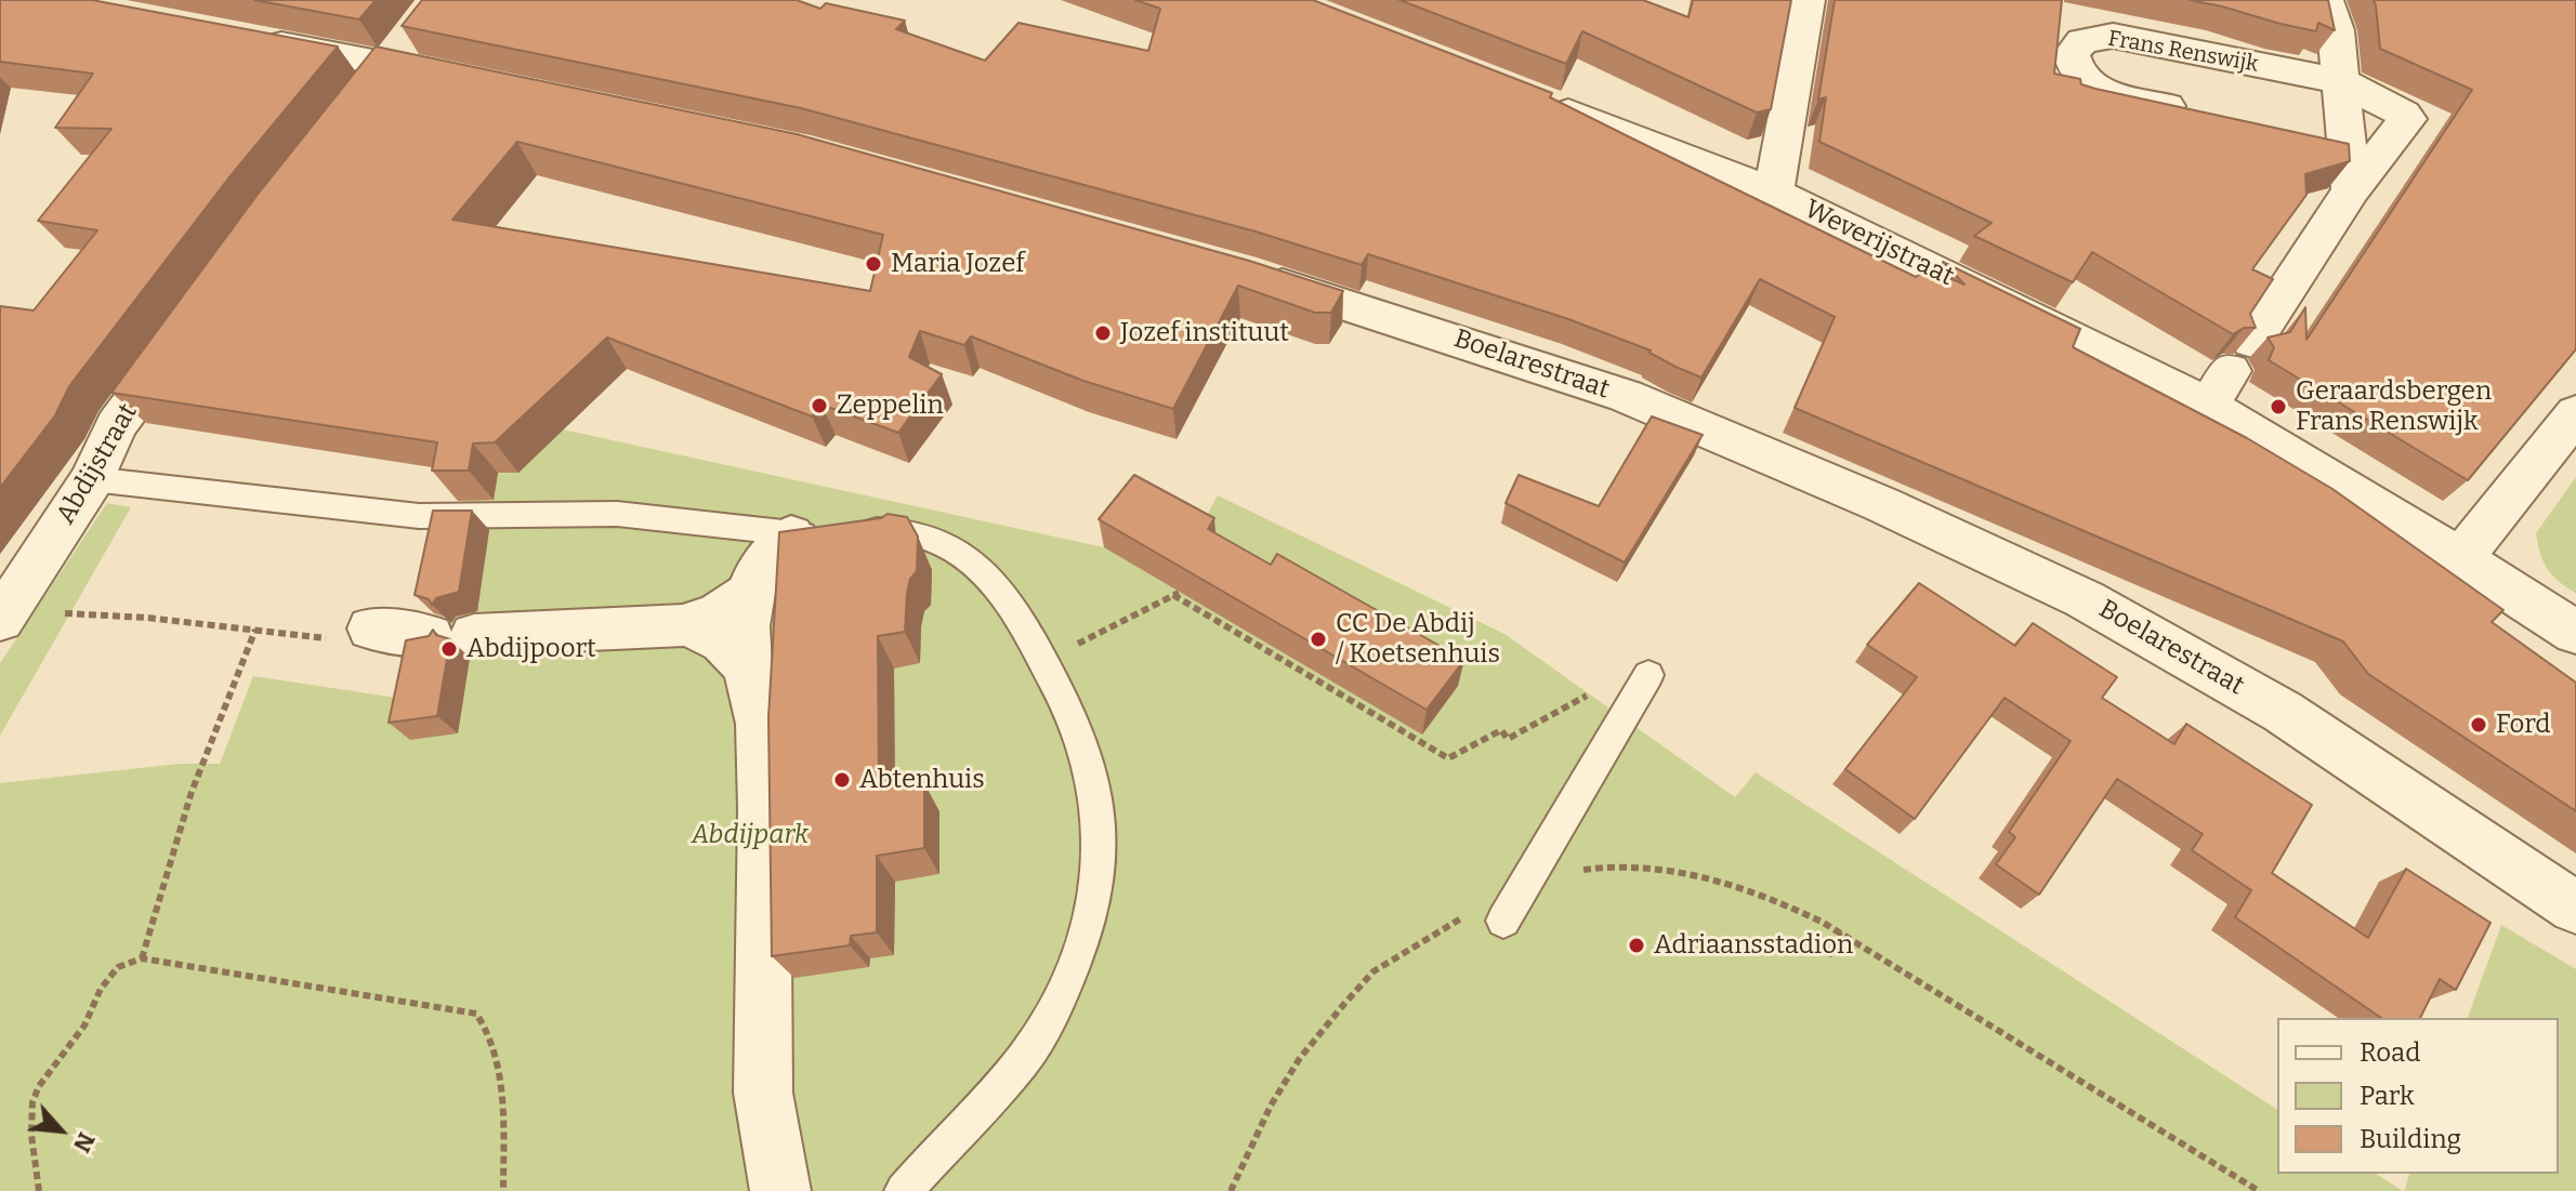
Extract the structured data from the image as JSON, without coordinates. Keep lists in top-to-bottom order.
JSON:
{
  "streets": {
    "street": [
      "Frans Renswijk",
      "Weverijstraat",
      "Boelarestraat",
      "Abdijstraat"
    ]
  },
  "crossings": [
    ["Frans Renswijk", "Weverijstraat"]
  ],
  "parks": ["Abdijpark"],
  "places": [
    "Maria Jozef",
    "Jozef instituut",
    "Zeppelin",
    "Geraardsbergen Frans Renswijk",
    "CC De Abdij / Koetsenhuis",
    "Abdijpoort",
    "Ford",
    "Abtenhuis",
    "Adriaansstadion"
  ],
  "legend": ["Road", "Park", "Building"],
  "north": "bottom right"
}
